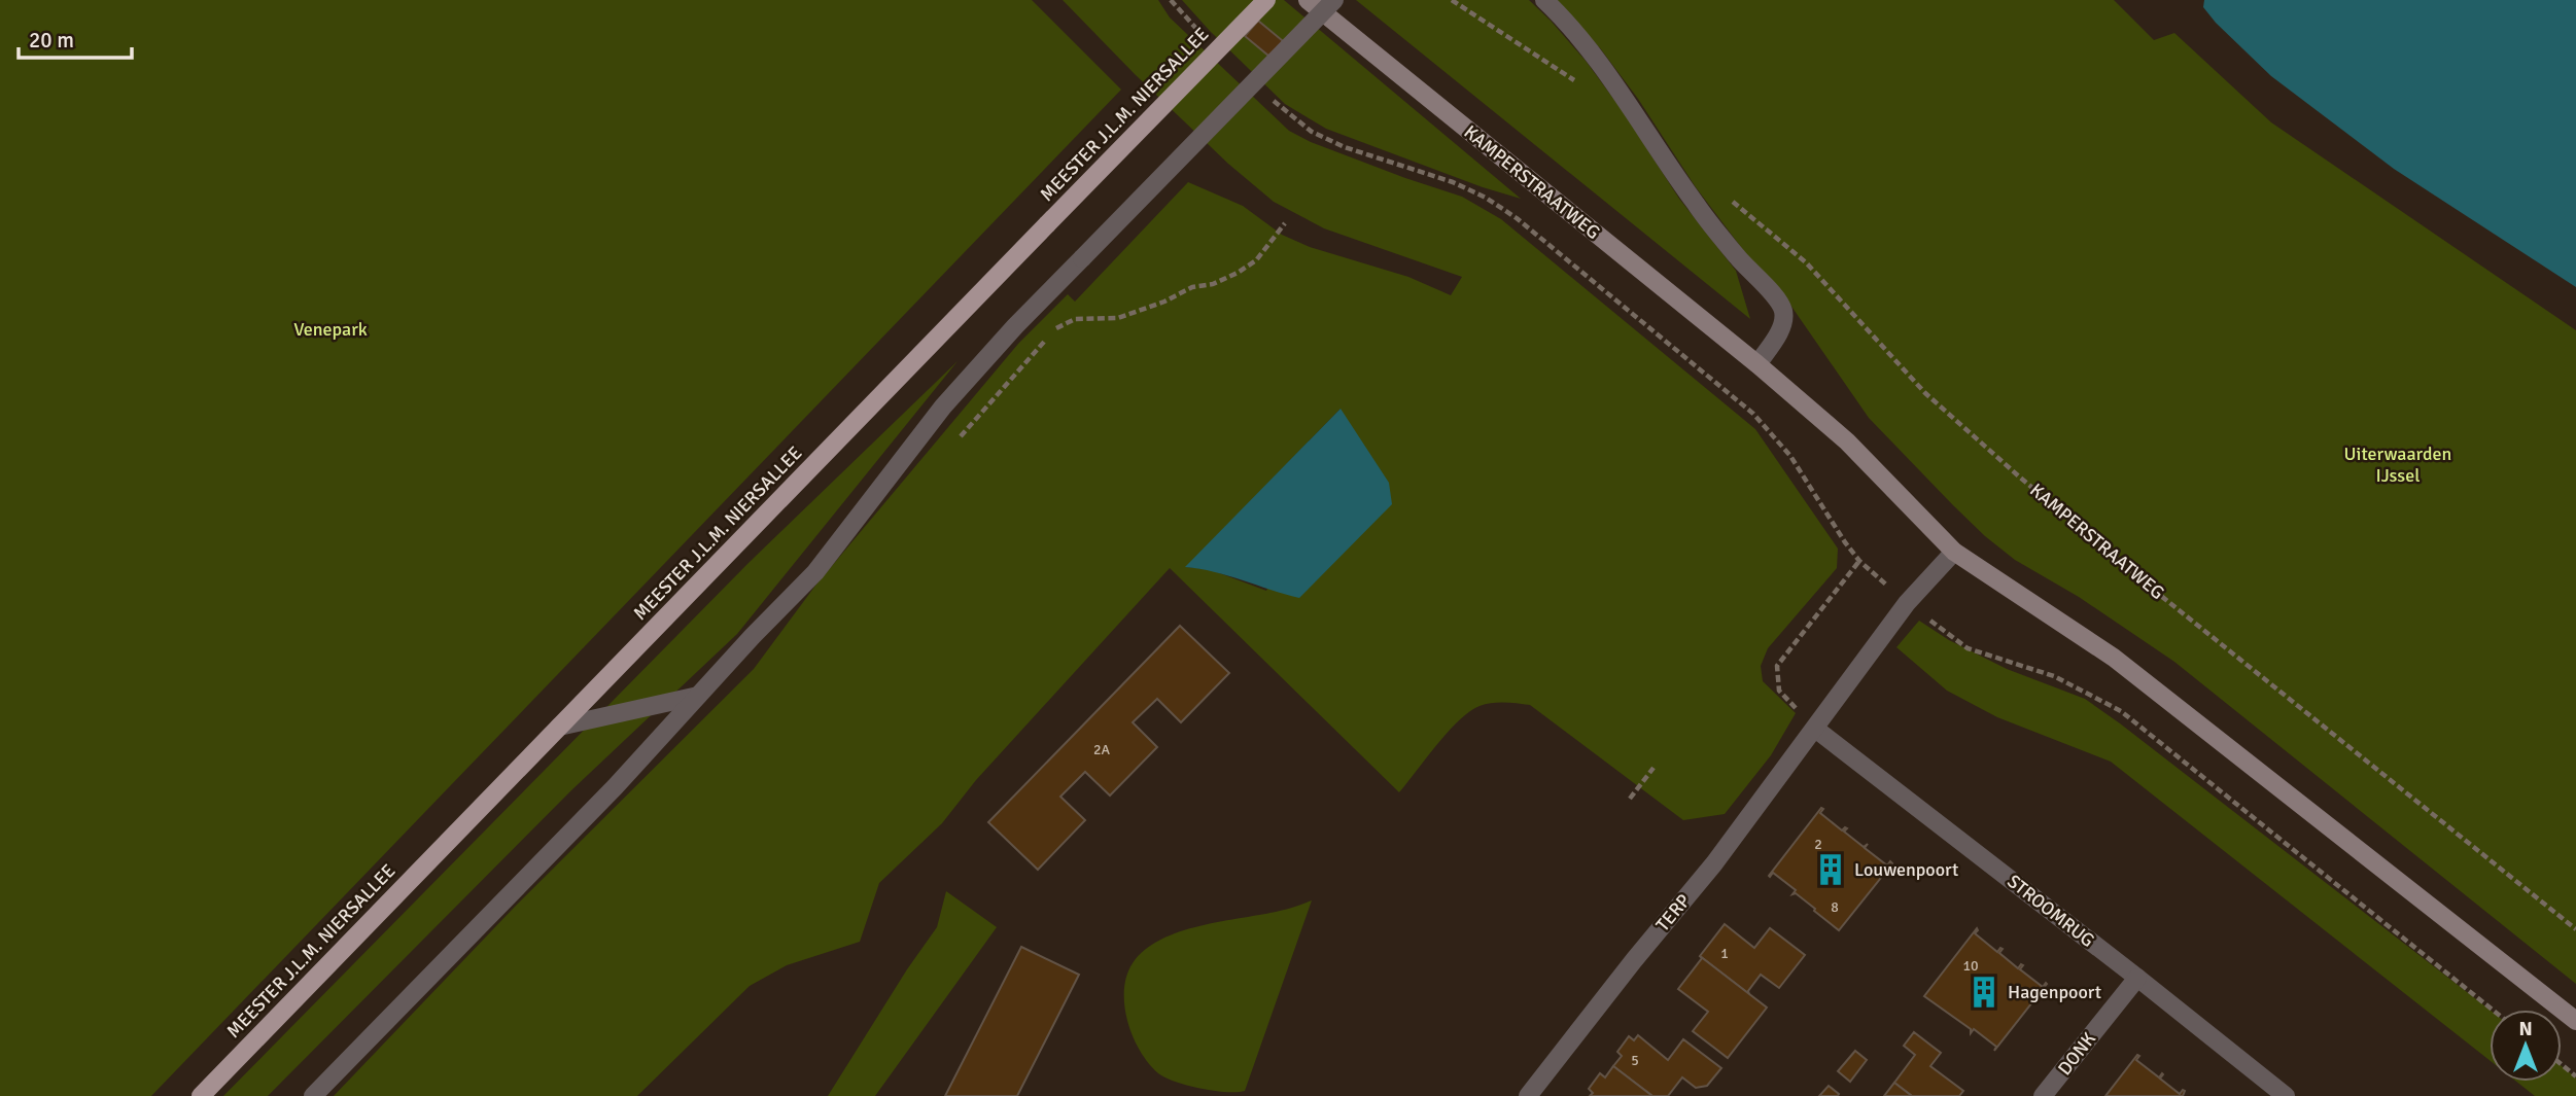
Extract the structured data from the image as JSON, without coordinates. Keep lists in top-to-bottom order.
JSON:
{
  "streets": {
    "main road": ["MEESTER J.L.M. NIERSALLEE", "KAMPERSTRAATWEG"],
    "street": ["STROOMRUG", "TERP", "DONK"]
  },
  "crossings": [
    ["KAMPERSTRAATWEG", "TERP"],
    ["STROOMRUG", "TERP"],
    ["STROOMRUG", "DONK"]
  ],
  "parks": ["Venepark", "Uiterwaarden IJssel"],
  "places": {
    "building": ["Louwenpoort", "Hagenpoort"]
  },
  "house_numbers": [
    "2A",
    "2",
    "8",
    "1",
    "10",
    "5"
  ],
  "scale_bar": "20 m",
  "north": "top"
}
